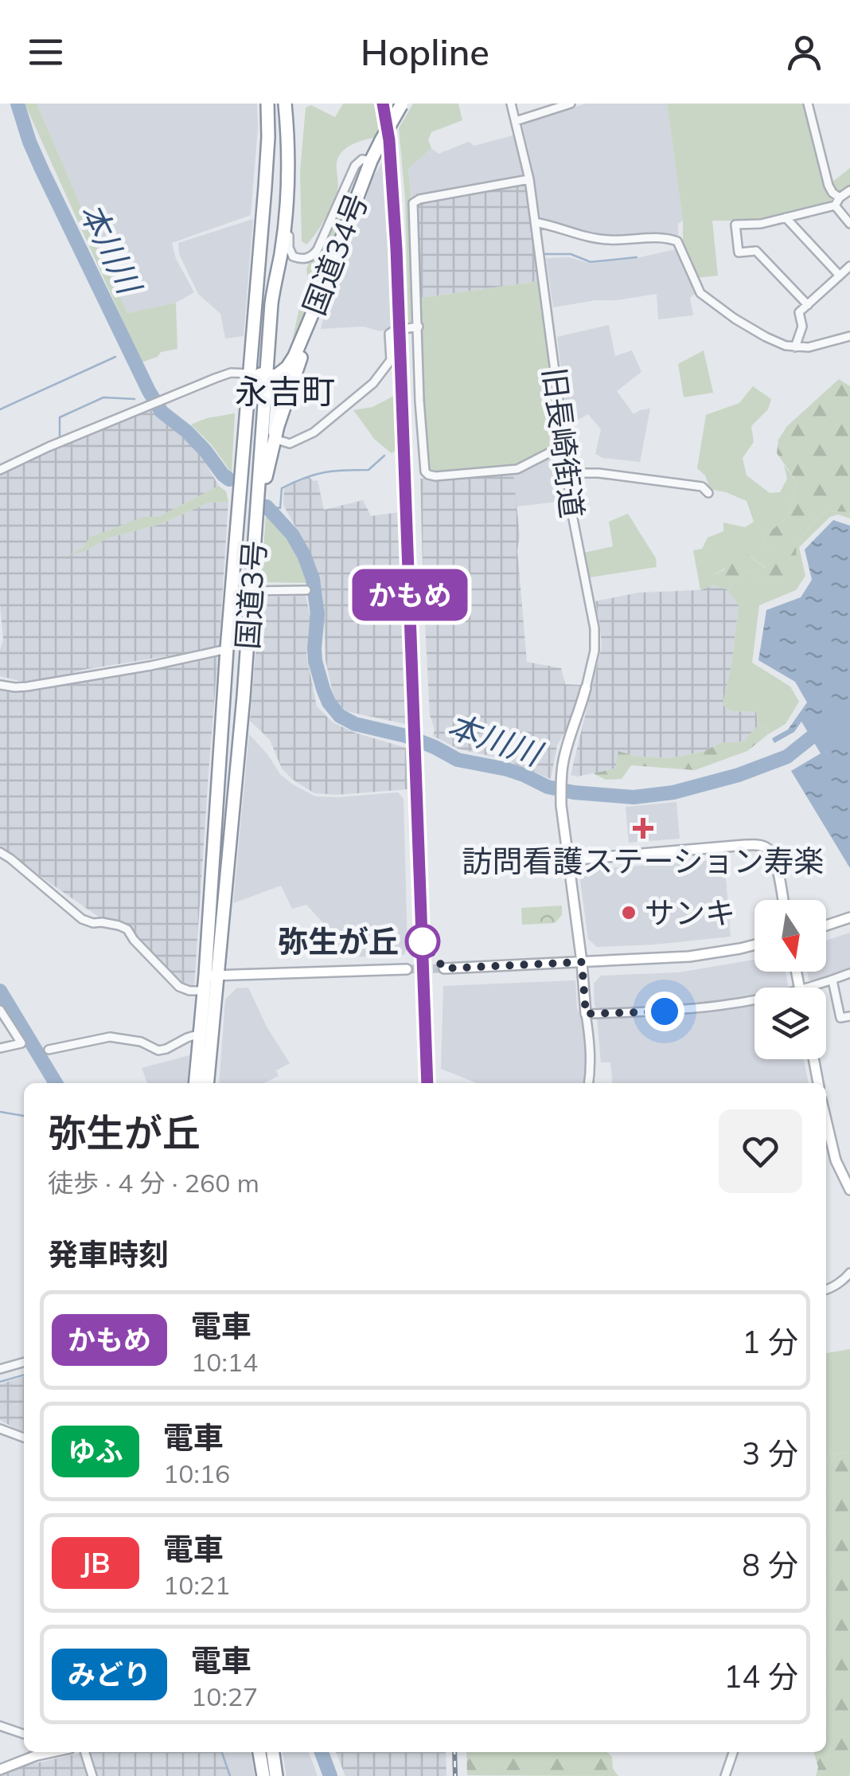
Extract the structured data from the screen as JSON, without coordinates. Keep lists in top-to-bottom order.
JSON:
{
  "streets": {
    "highway": ["国道34号", "国道3号"],
    "street": ["旧長崎街道"]
  },
  "crossings": [
    ["国道34号", "国道3号"]
  ],
  "districts": ["永吉町"],
  "water": ["本川川"],
  "places": {
    "health": ["訪問看護ステーション寿楽"],
    "other": ["サンキ", "弥生が丘"]
  },
  "north": "bottom",
  "page": {
    "header": "Hopline",
    "on_map": "かもめ",
    "heading": [
      ["弥生が丘", "徒歩 · 4 分 · 260 m"],
      "発車時刻"
    ],
    "list": [
      {
        "mark": "かもめ",
        "name": "電車",
        "note": "10:14",
        "value": "1 分"
      },
      {
        "mark": "ゆふ",
        "name": "電車",
        "note": "10:16",
        "value": "3 分"
      },
      {
        "mark": "JB",
        "name": "電車",
        "note": "10:21",
        "value": "8 分"
      },
      {
        "mark": "みどり",
        "name": "電車",
        "note": "10:27",
        "value": "14 分"
      }
    ]
  }
}
